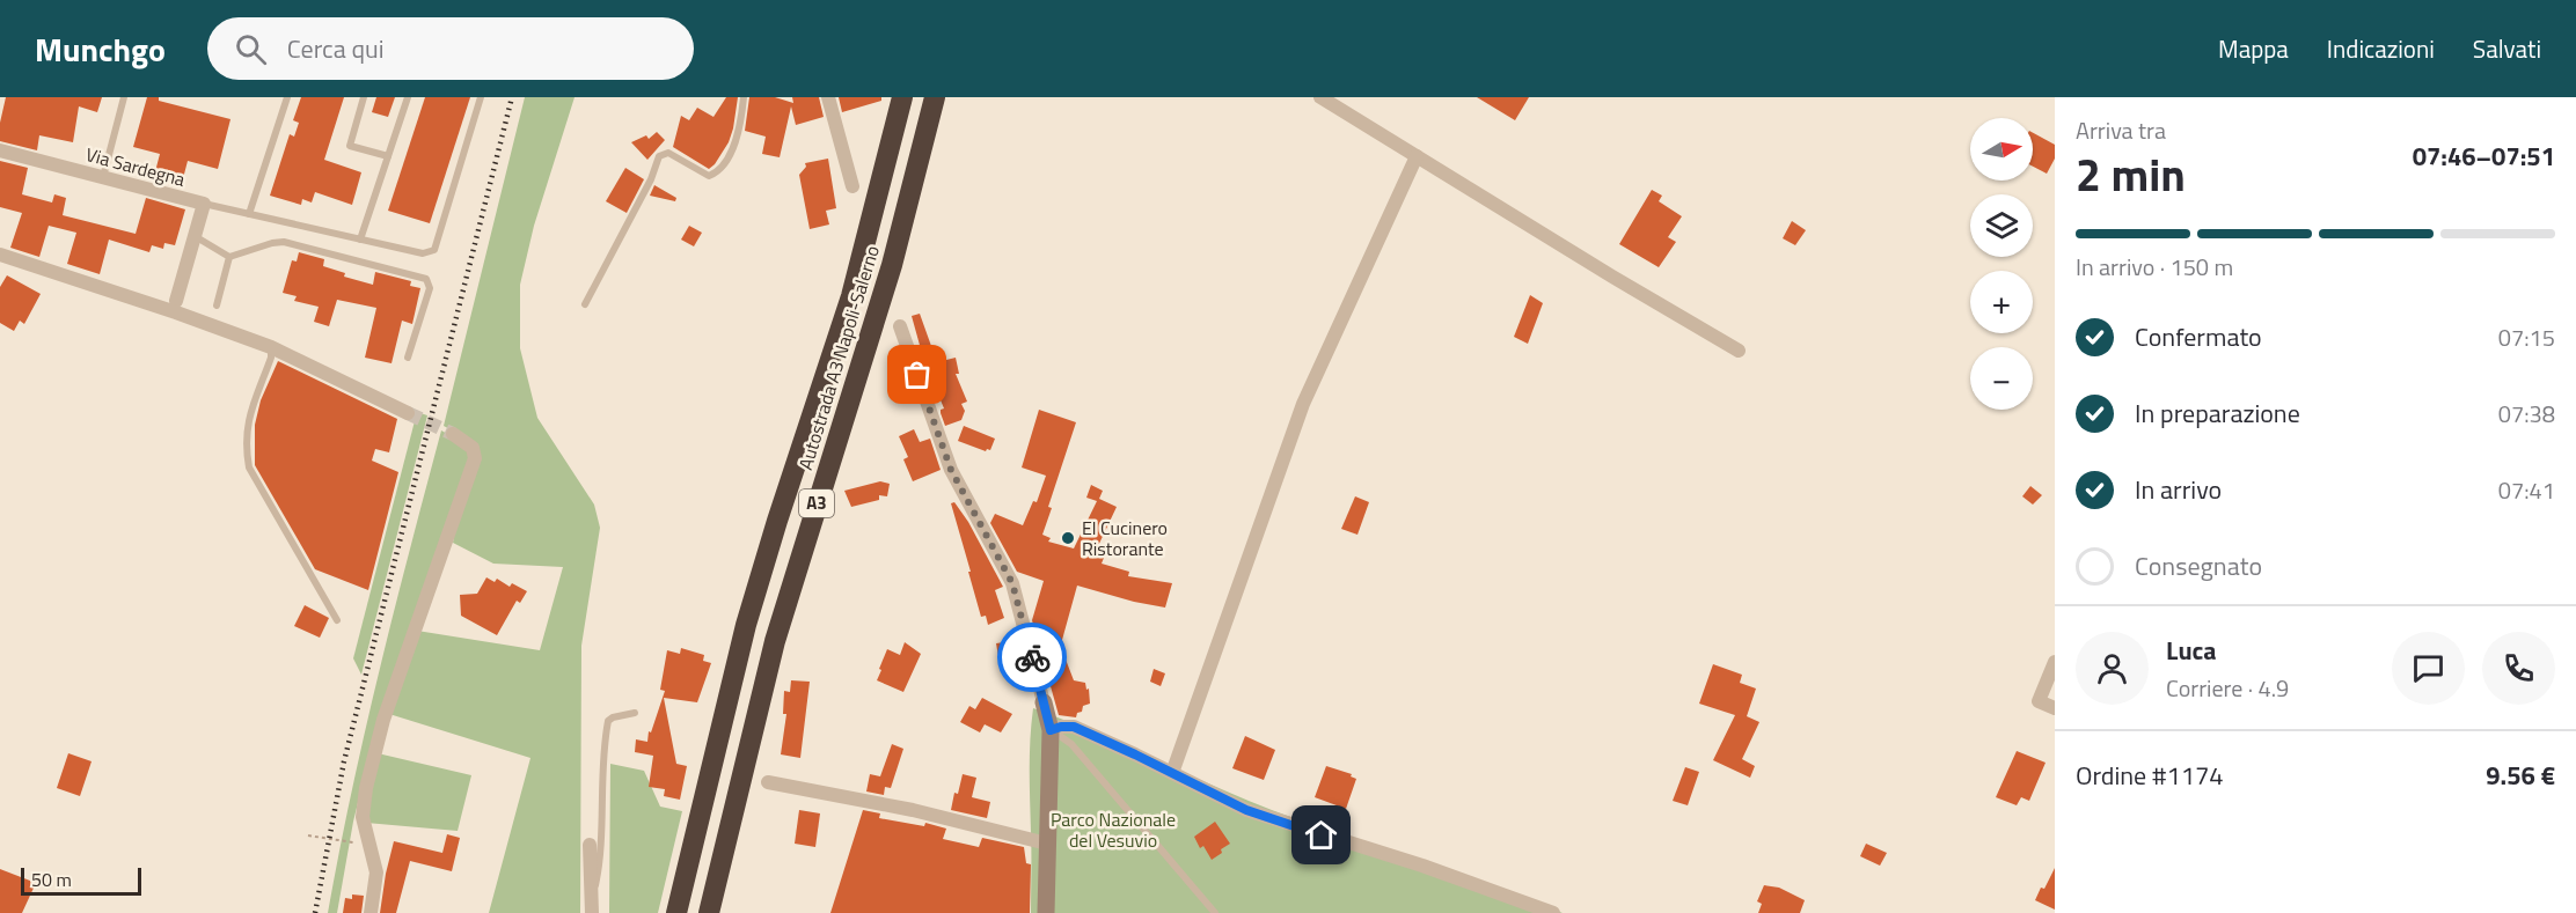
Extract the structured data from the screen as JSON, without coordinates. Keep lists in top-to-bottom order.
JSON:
{
  "streets": {
    "highway": ["Autostrada A3 Napoli-Salerno", "A3"],
    "street": ["Via Sardegna"]
  },
  "parks": ["Parco Nazionale del Vesuvio"],
  "places": ["El Cucinero Ristorante"],
  "scale_bar": "50 m",
  "north": "right",
  "page": {
    "header": "Munchgo",
    "search": "Cerca qui",
    "nav": ["Mappa", "Indicazioni", "Salvati"],
    "heading": ["2 min", "Arriva tra", "07:46–07:51"],
    "panel": [
      "Luca",
      "Corriere · 4.9",
      "Ordine #1174",
      "9.56 €"
    ],
    "map_buttons": ["+", "−"],
    "bar": "In arrivo · 150 m",
    "list": [
      ["Confermato", "07:15"],
      ["In preparazione", "07:38"],
      ["In arrivo", "07:41"],
      "Consegnato"
    ],
    "scale": "50 m"
  }
}
